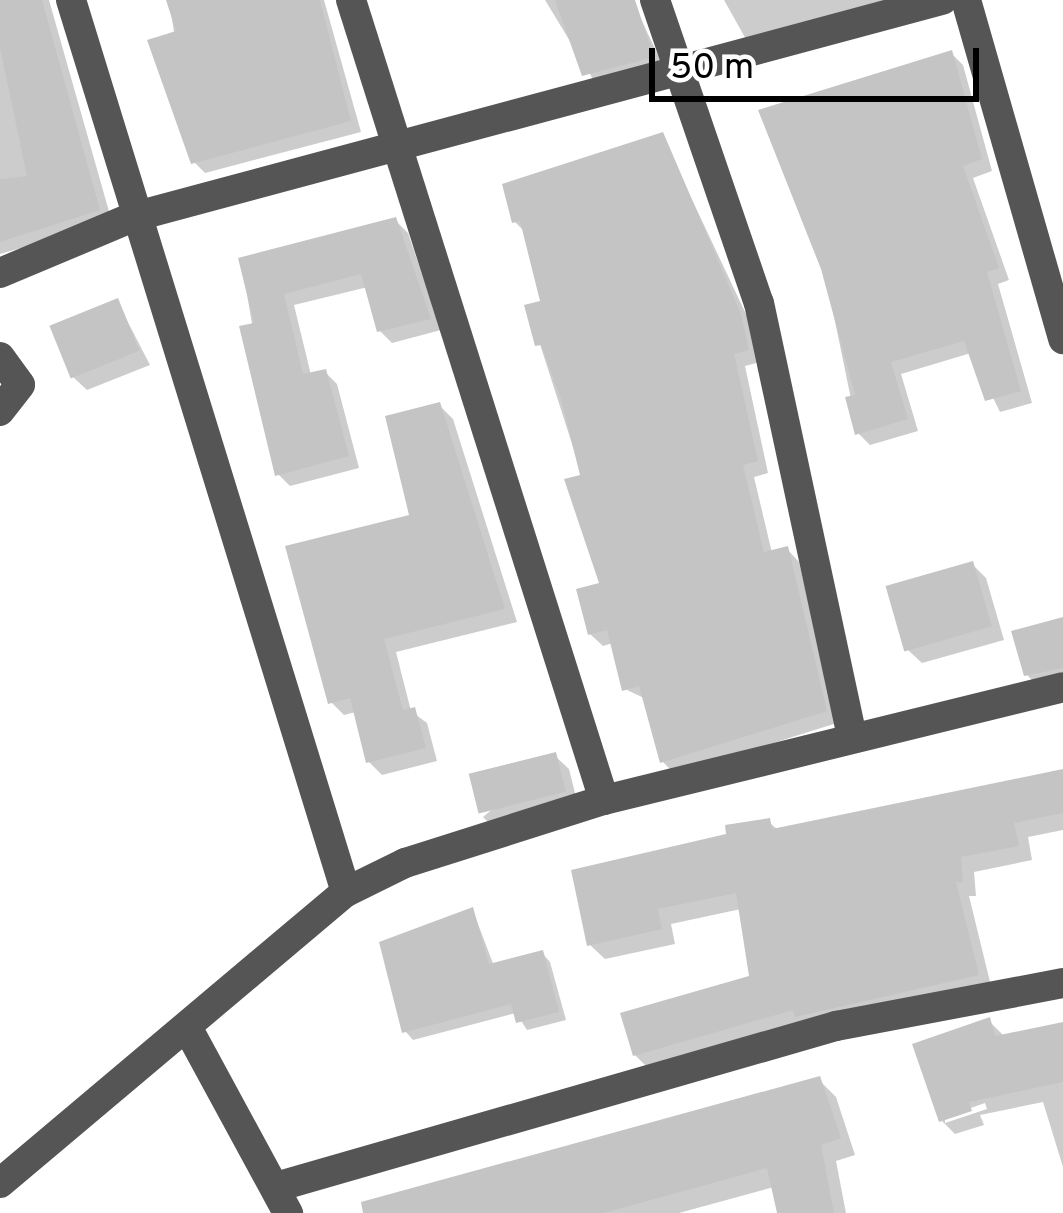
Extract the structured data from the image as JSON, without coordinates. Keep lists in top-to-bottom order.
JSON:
{
  "scale_bar": "50 m"
}
